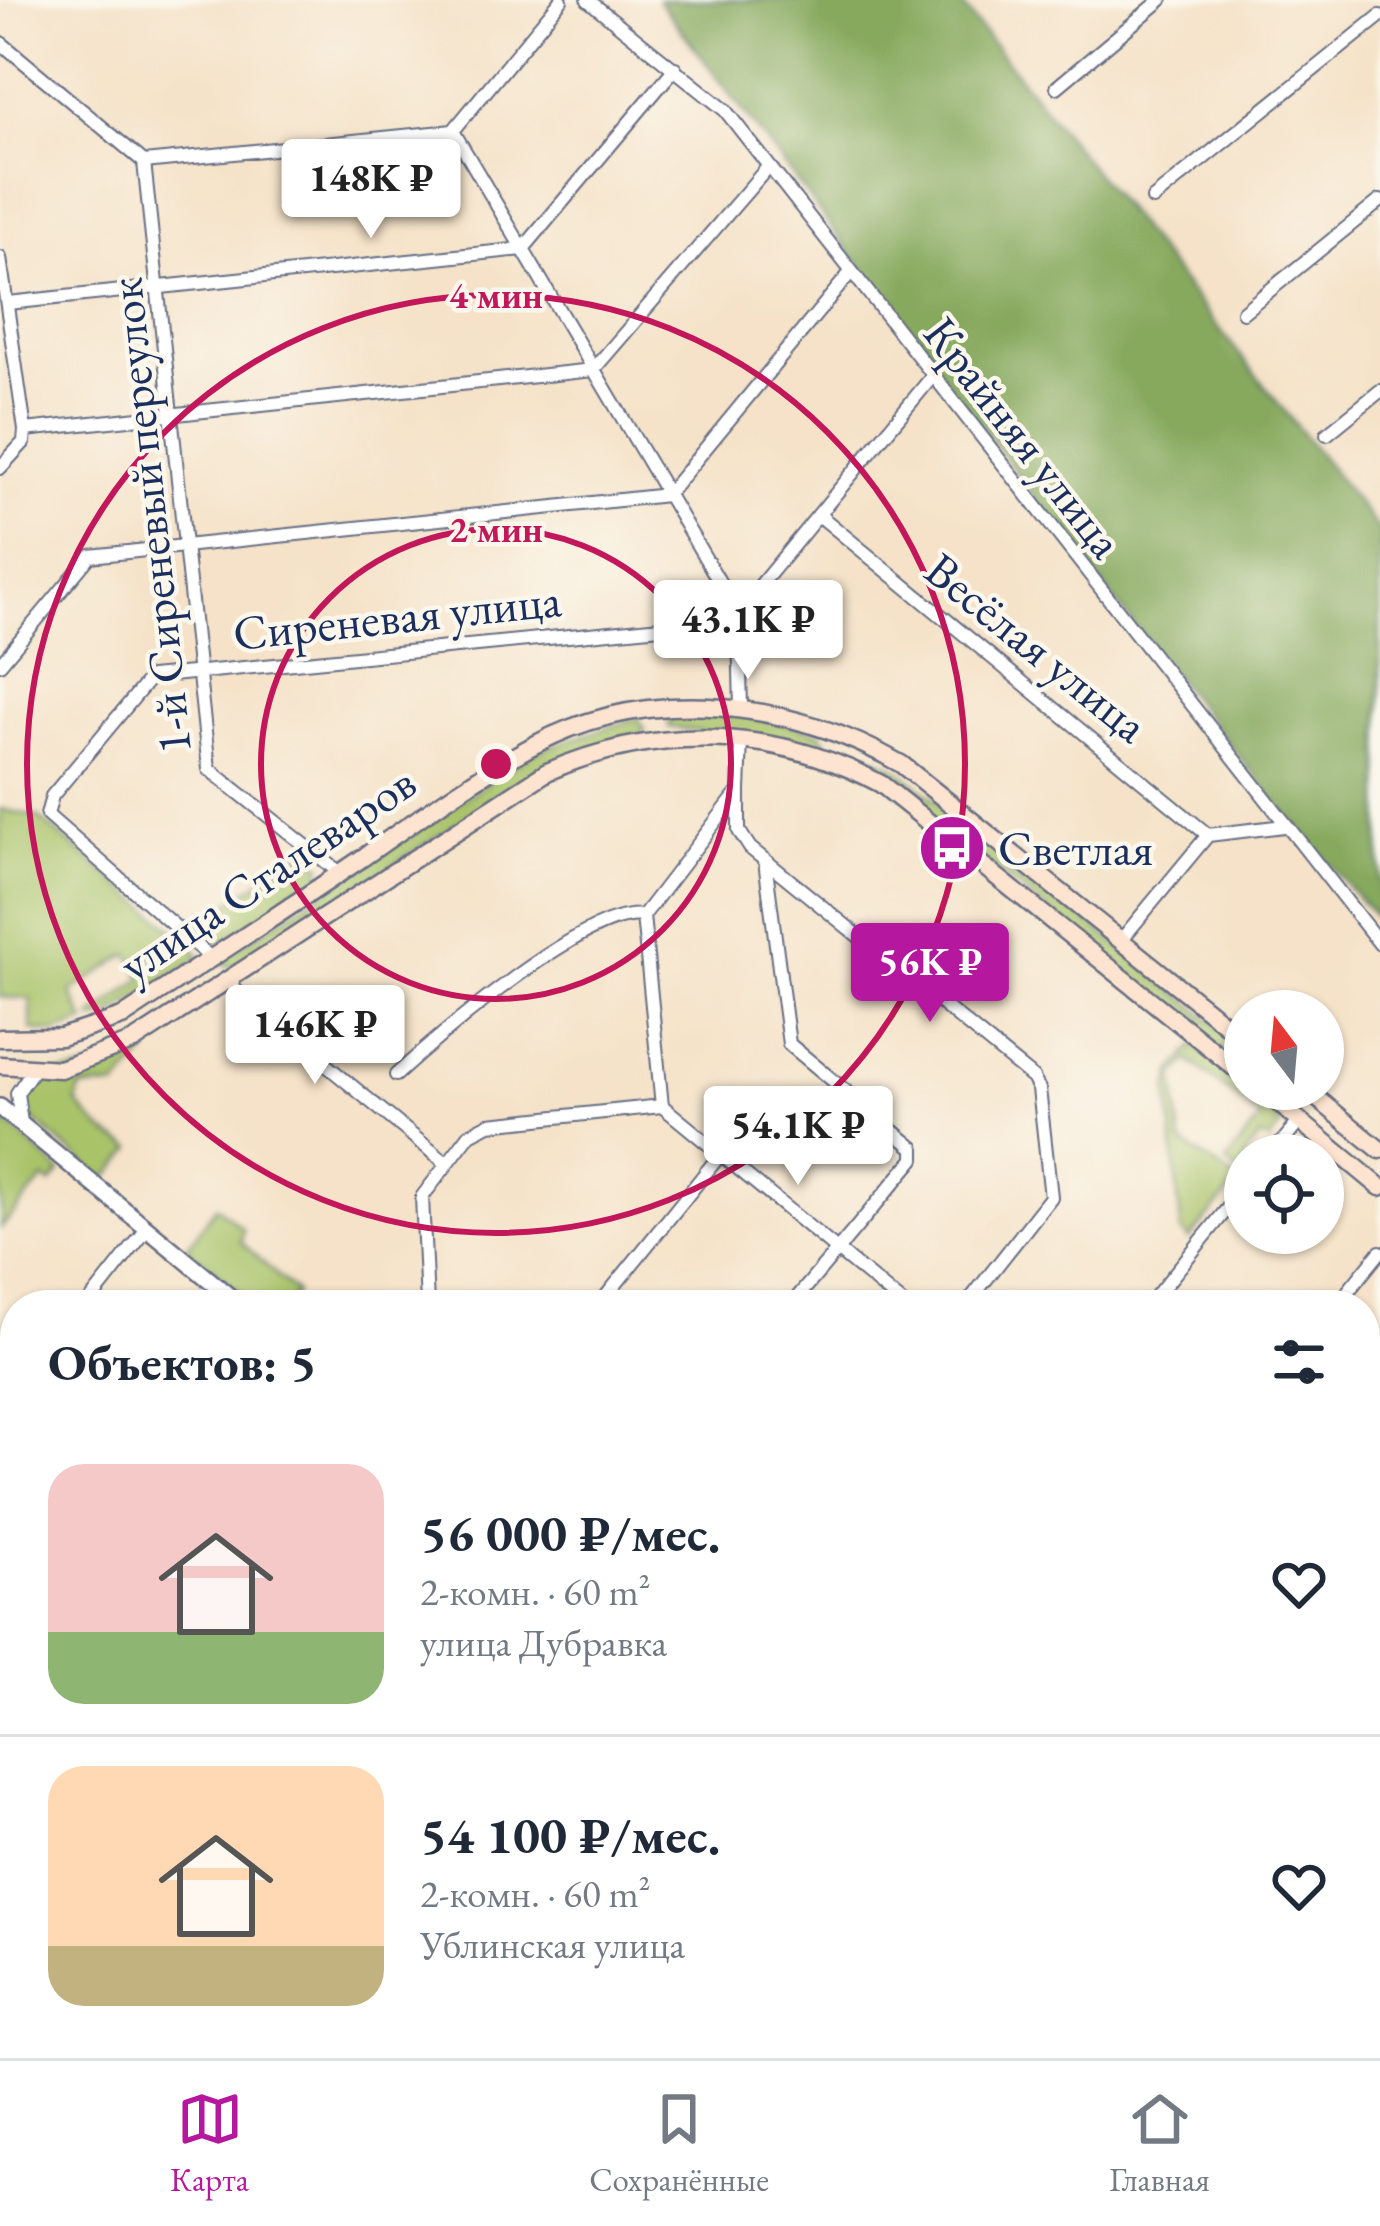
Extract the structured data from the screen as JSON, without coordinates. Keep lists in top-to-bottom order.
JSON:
{
  "streets": {
    "main road": ["улица Сталеваров"],
    "street": [
      "Крайняя улица",
      "1-й Сиреневый переулок",
      "Сиреневая улица",
      "Весёлая улица"
    ]
  },
  "crossings": [
    ["1-й Сиреневый переулок", "Сиреневая улица"],
    ["1-й Сиреневый переулок", "улица Сталеваров"],
    ["Сиреневая улица", "улица Сталеваров"]
  ],
  "places": {
    "bus stop": ["Светлая"]
  },
  "north": "top",
  "page": {
    "price": [
      "148K ₽",
      "43.1K ₽",
      "56K ₽",
      "146K ₽",
      "54.1K ₽"
    ],
    "heading": "Объектов: 5",
    "list": [
      {
        "name": "56 000 ₽/мес.",
        "note": "2-комн. · 60 m² · улица Дубравка"
      },
      {
        "name": "54 100 ₽/мес.",
        "note": "2-комн. · 60 m² · Ублинская улица"
      }
    ],
    "tabs": ["Карта", "Сохранённые", "Главная"]
  },
  "rings": ["4 мин", "2 мин"]
}
